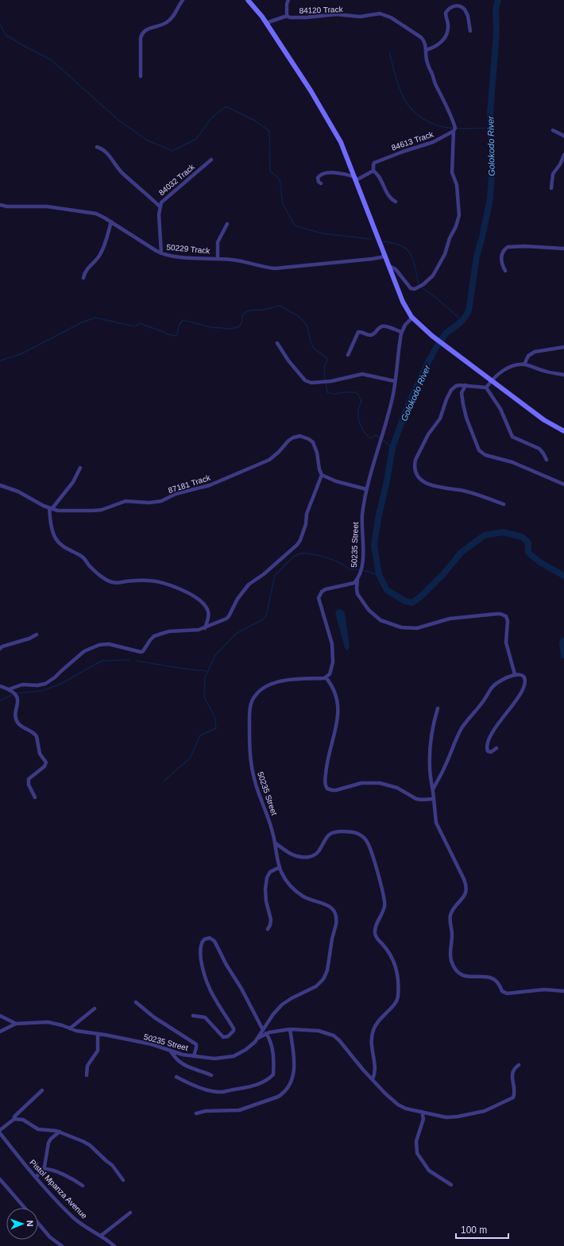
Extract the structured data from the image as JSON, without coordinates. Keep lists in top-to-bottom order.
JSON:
{
  "streets": {
    "street": [
      "84120 Track",
      "84613 Track",
      "84032 Track",
      "50229 Track",
      "87181 Track",
      "50235 Street",
      "Pistol Mpanza Avenue"
    ]
  },
  "crossings": [
    ["84120 Track", "84613 Track"],
    ["84032 Track", "50229 Track"]
  ],
  "water": ["Golokodo River"],
  "scale_bar": "100 m",
  "north": "right"
}
